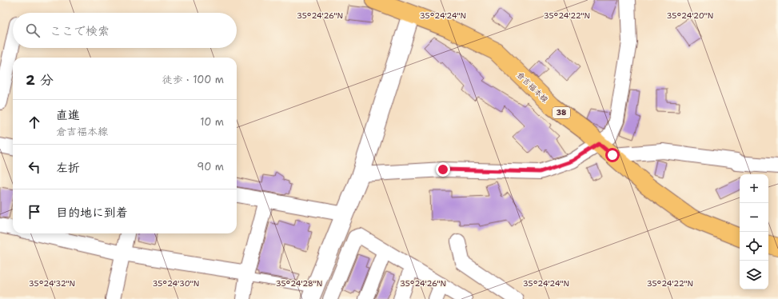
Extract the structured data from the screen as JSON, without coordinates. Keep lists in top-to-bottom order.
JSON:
{
  "streets": {
    "main road": ["倉吉福本線", "38"]
  },
  "page": {
    "search": "ここで検索",
    "heading": ["2 分", "徒歩 · 100 m"],
    "list": [
      ["直進", "倉吉福本線", "10 m"],
      ["左折", "90 m"],
      "目的地に到着"
    ],
    "map_buttons": ["+", "−"]
  },
  "coordinates": [
    "35°24'26\"N",
    "35°24'24\"N",
    "35°24'22\"N",
    "35°24'20\"N",
    "35°24'32\"N",
    "35°24'30\"N",
    "35°24'28\"N"
  ]
}
